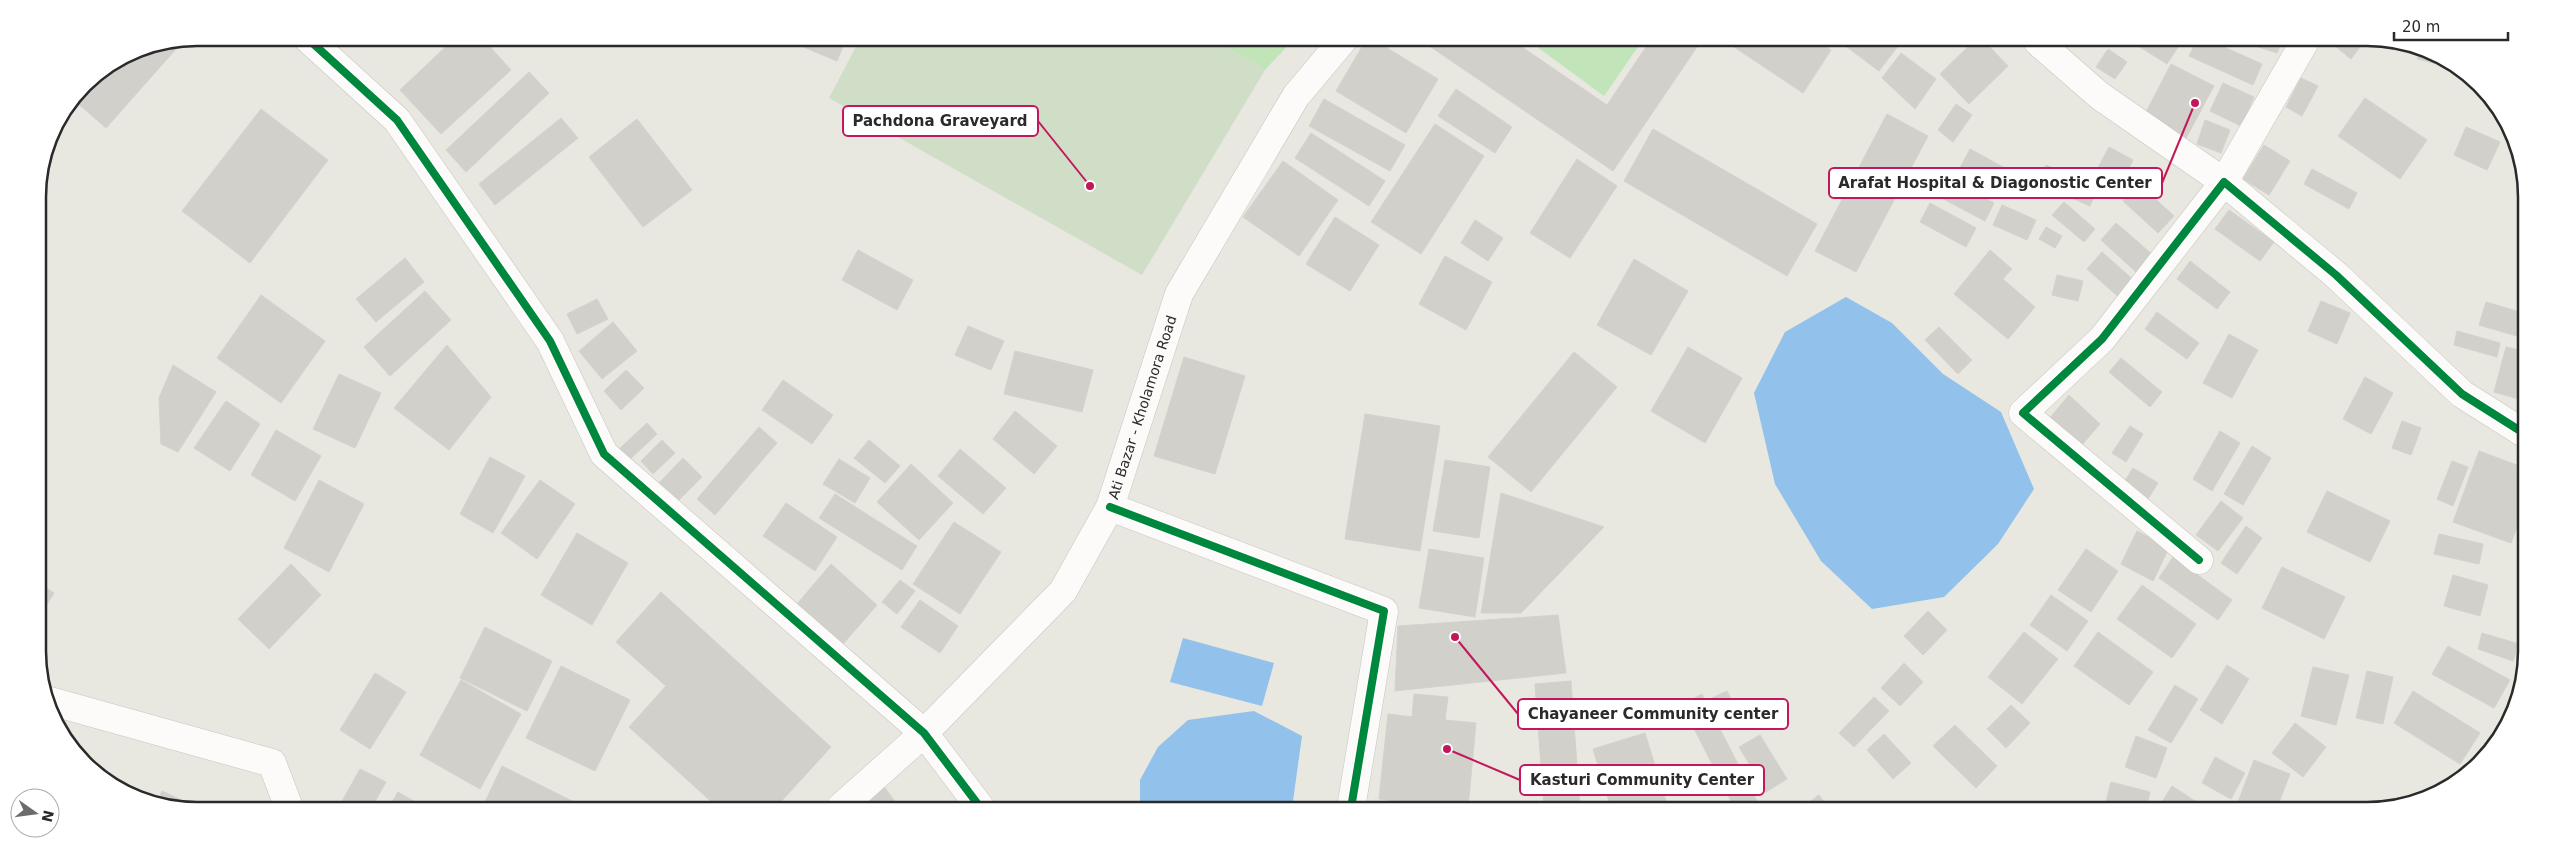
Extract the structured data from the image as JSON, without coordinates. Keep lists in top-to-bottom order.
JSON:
{
  "streets": {
    "street": ["Ati Bazar - Kholamora Road"]
  },
  "places": [
    "Arafat Hospital & Diagonostic Center",
    "Pachdona Graveyard",
    "Chayaneer Community center",
    "Kasturi Community Center"
  ],
  "scale_bar": "20 m",
  "north": "right"
}
